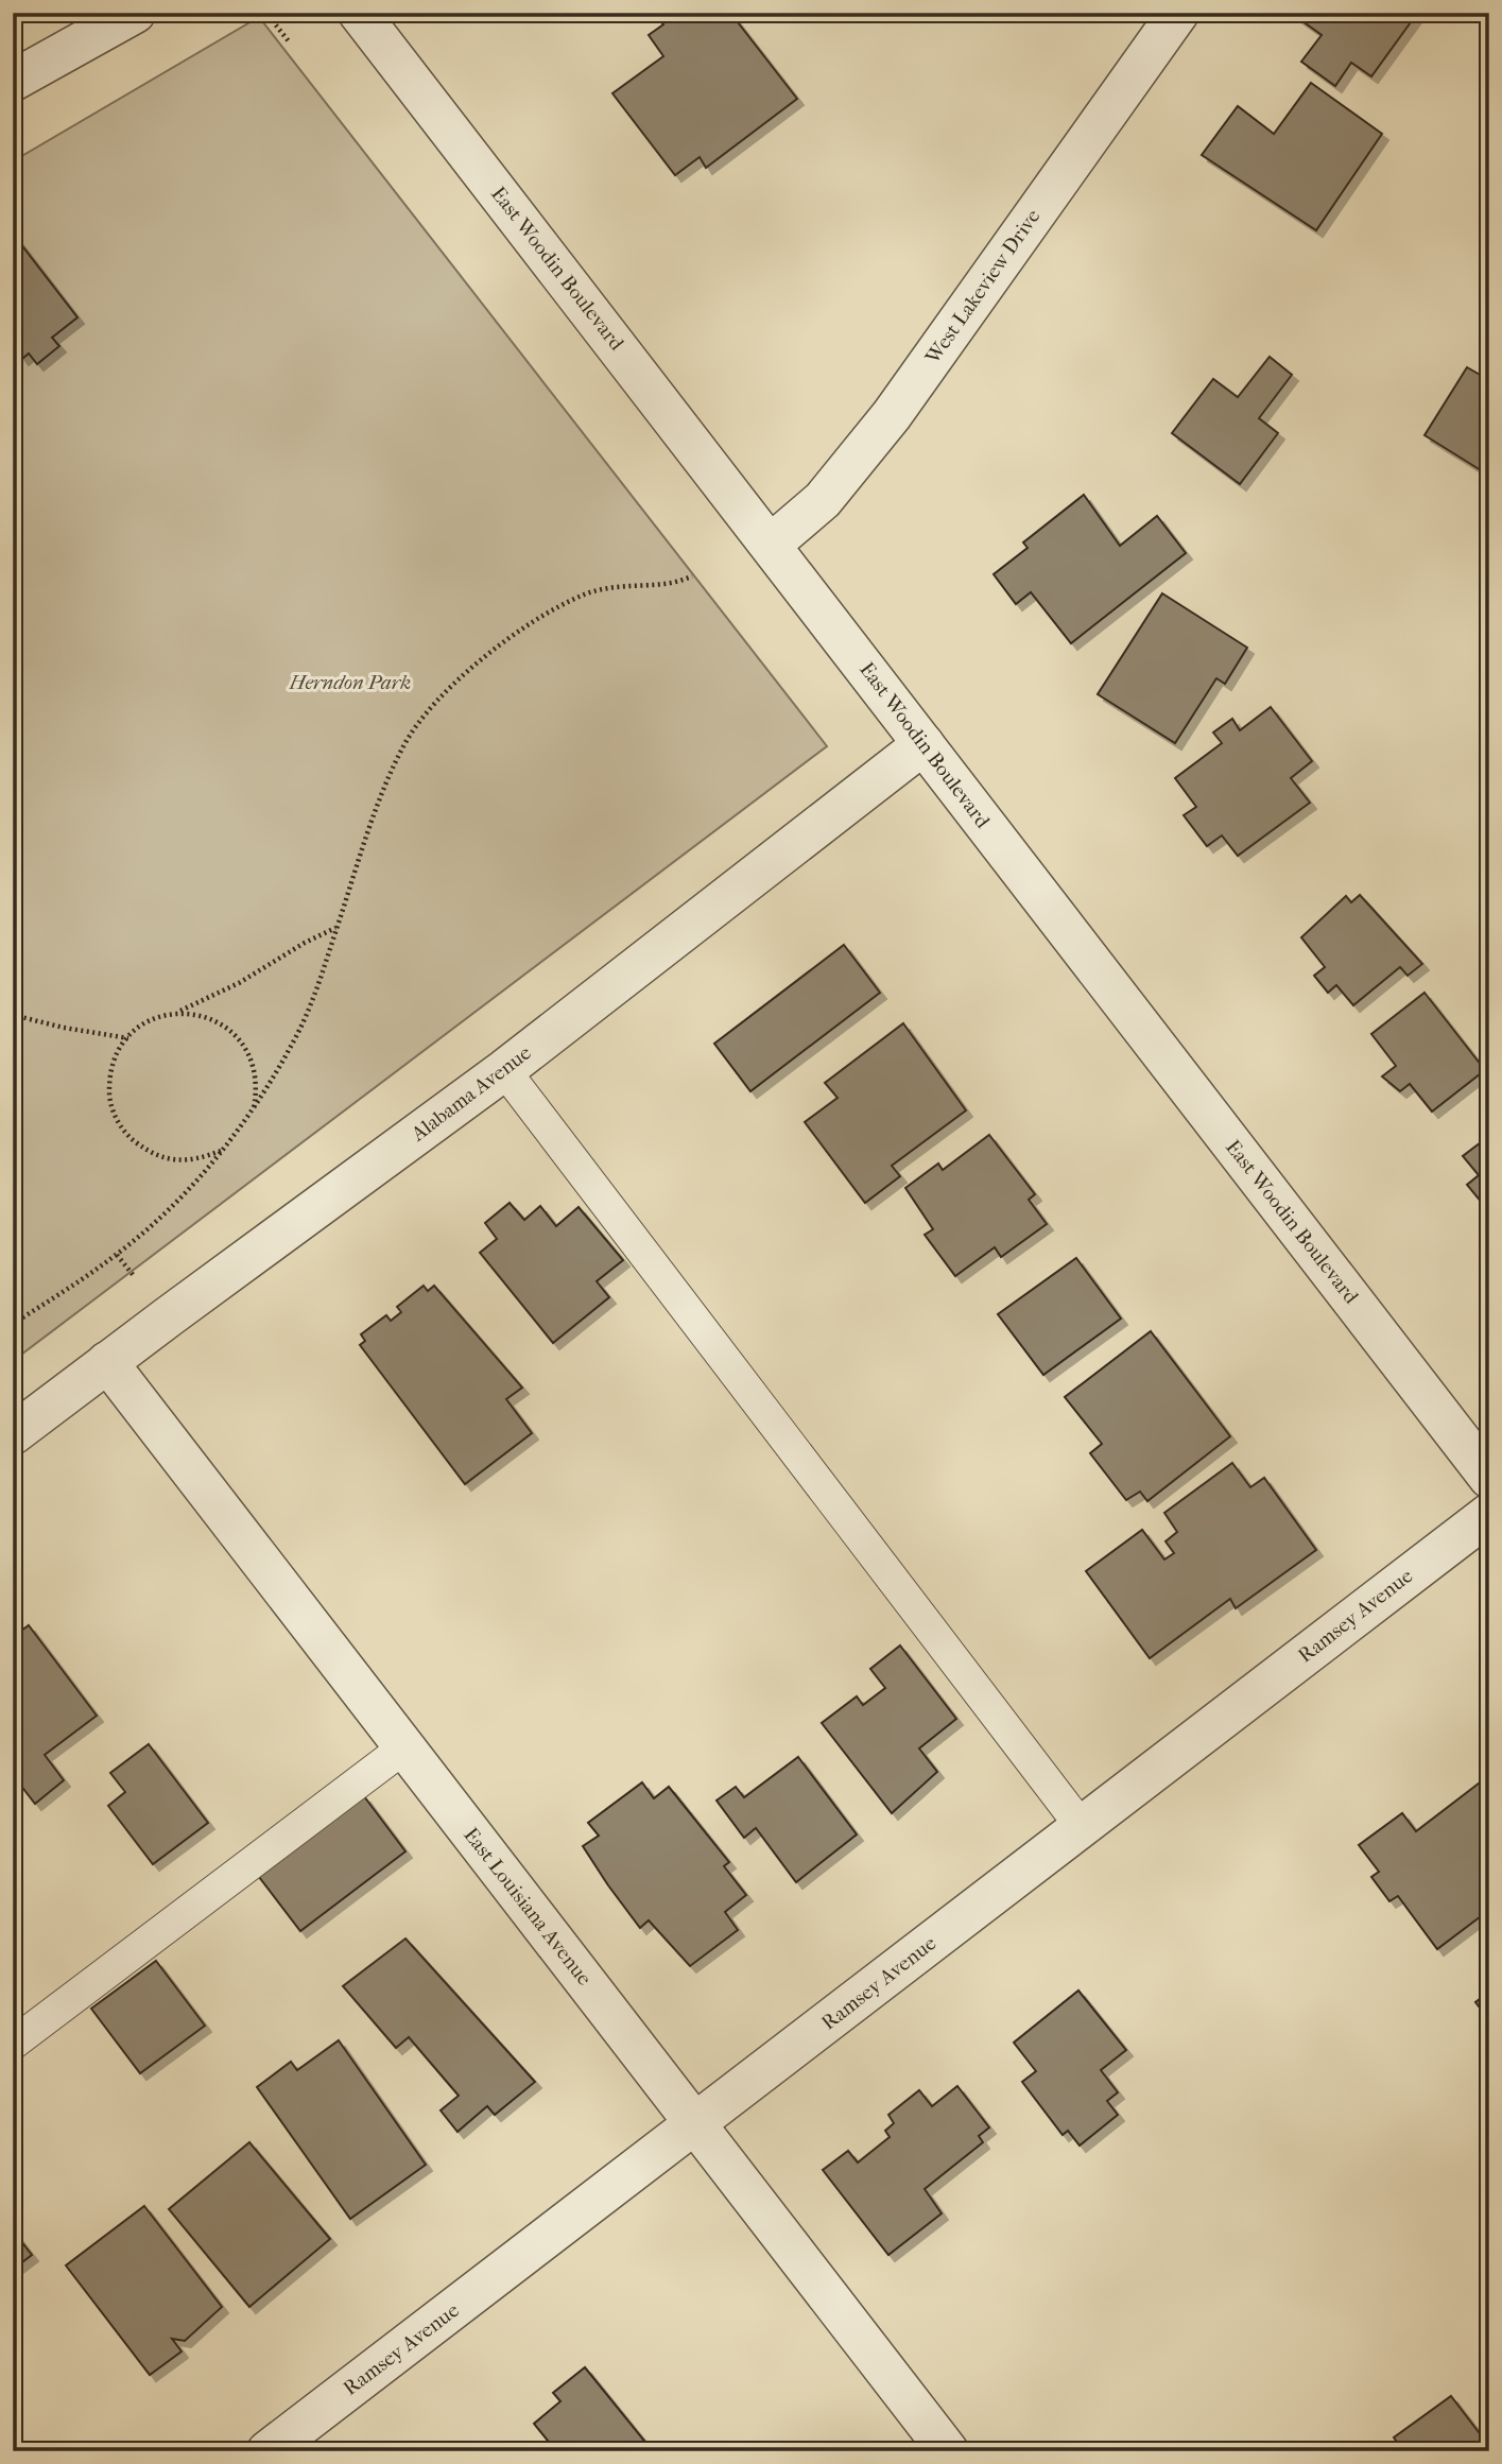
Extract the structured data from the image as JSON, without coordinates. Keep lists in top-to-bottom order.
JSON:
{
  "streets": {
    "street": [
      "East Woodin Boulevard",
      "West Lakeview Drive",
      "Alabama Avenue",
      "Ramsey Avenue",
      "East Louisiana Avenue"
    ]
  },
  "crossings": [
    ["East Woodin Boulevard", "West Lakeview Drive"],
    ["East Woodin Boulevard", "Alabama Avenue"],
    ["Alabama Avenue", "East Louisiana Avenue"],
    ["Ramsey Avenue", "East Louisiana Avenue"]
  ],
  "parks": ["Herndon Park"]
}
